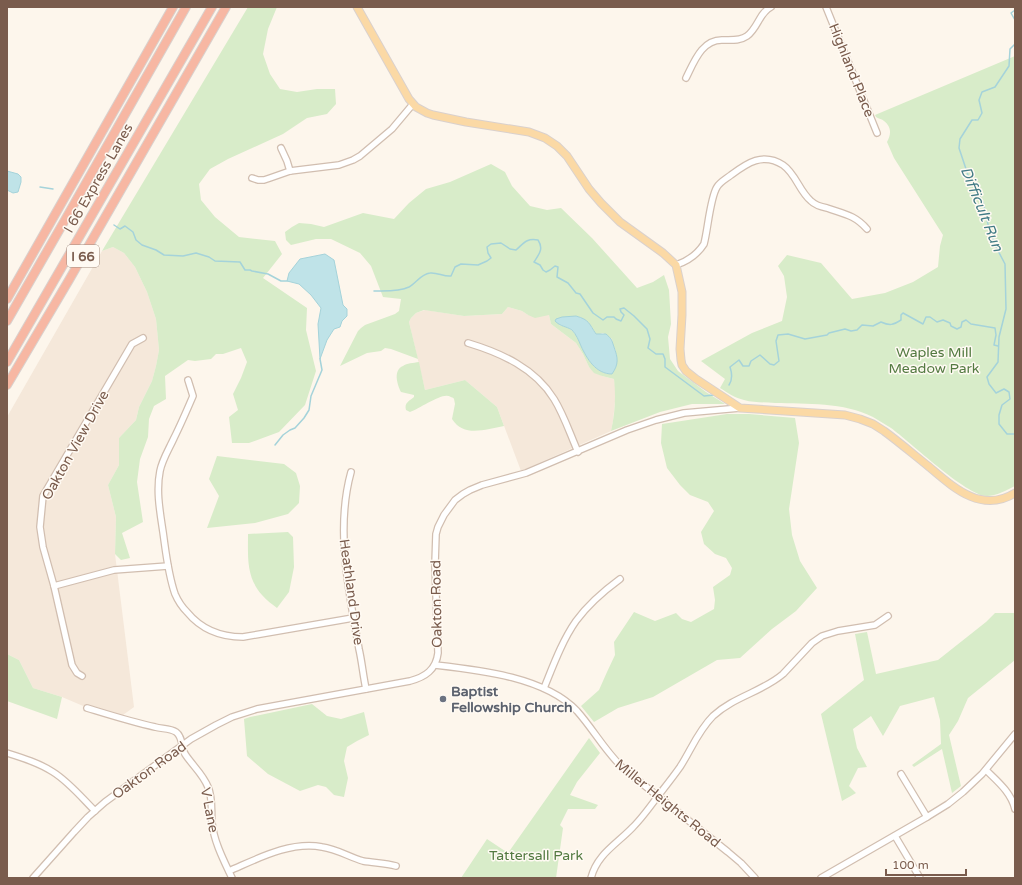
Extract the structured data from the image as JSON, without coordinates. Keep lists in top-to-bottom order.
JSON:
{
  "streets": {
    "highway": ["I 66 Express Lanes", "I 66"],
    "street": [
      "Highland Place",
      "Oakton View Drive",
      "Heathland Drive",
      "Oakton Road",
      "Miller Heights Road",
      "V Lane"
    ]
  },
  "crossings": [
    ["Heathland Drive", "Oakton Road"],
    ["Oakton Road", "Miller Heights Road"],
    ["Oakton Road", "V Lane"]
  ],
  "water": ["Difficult Run"],
  "parks": ["Waples Mill Meadow Park", "Tattersall Park"],
  "places": ["Baptist Fellowship Church"],
  "scale_bar": "100 m"
}
